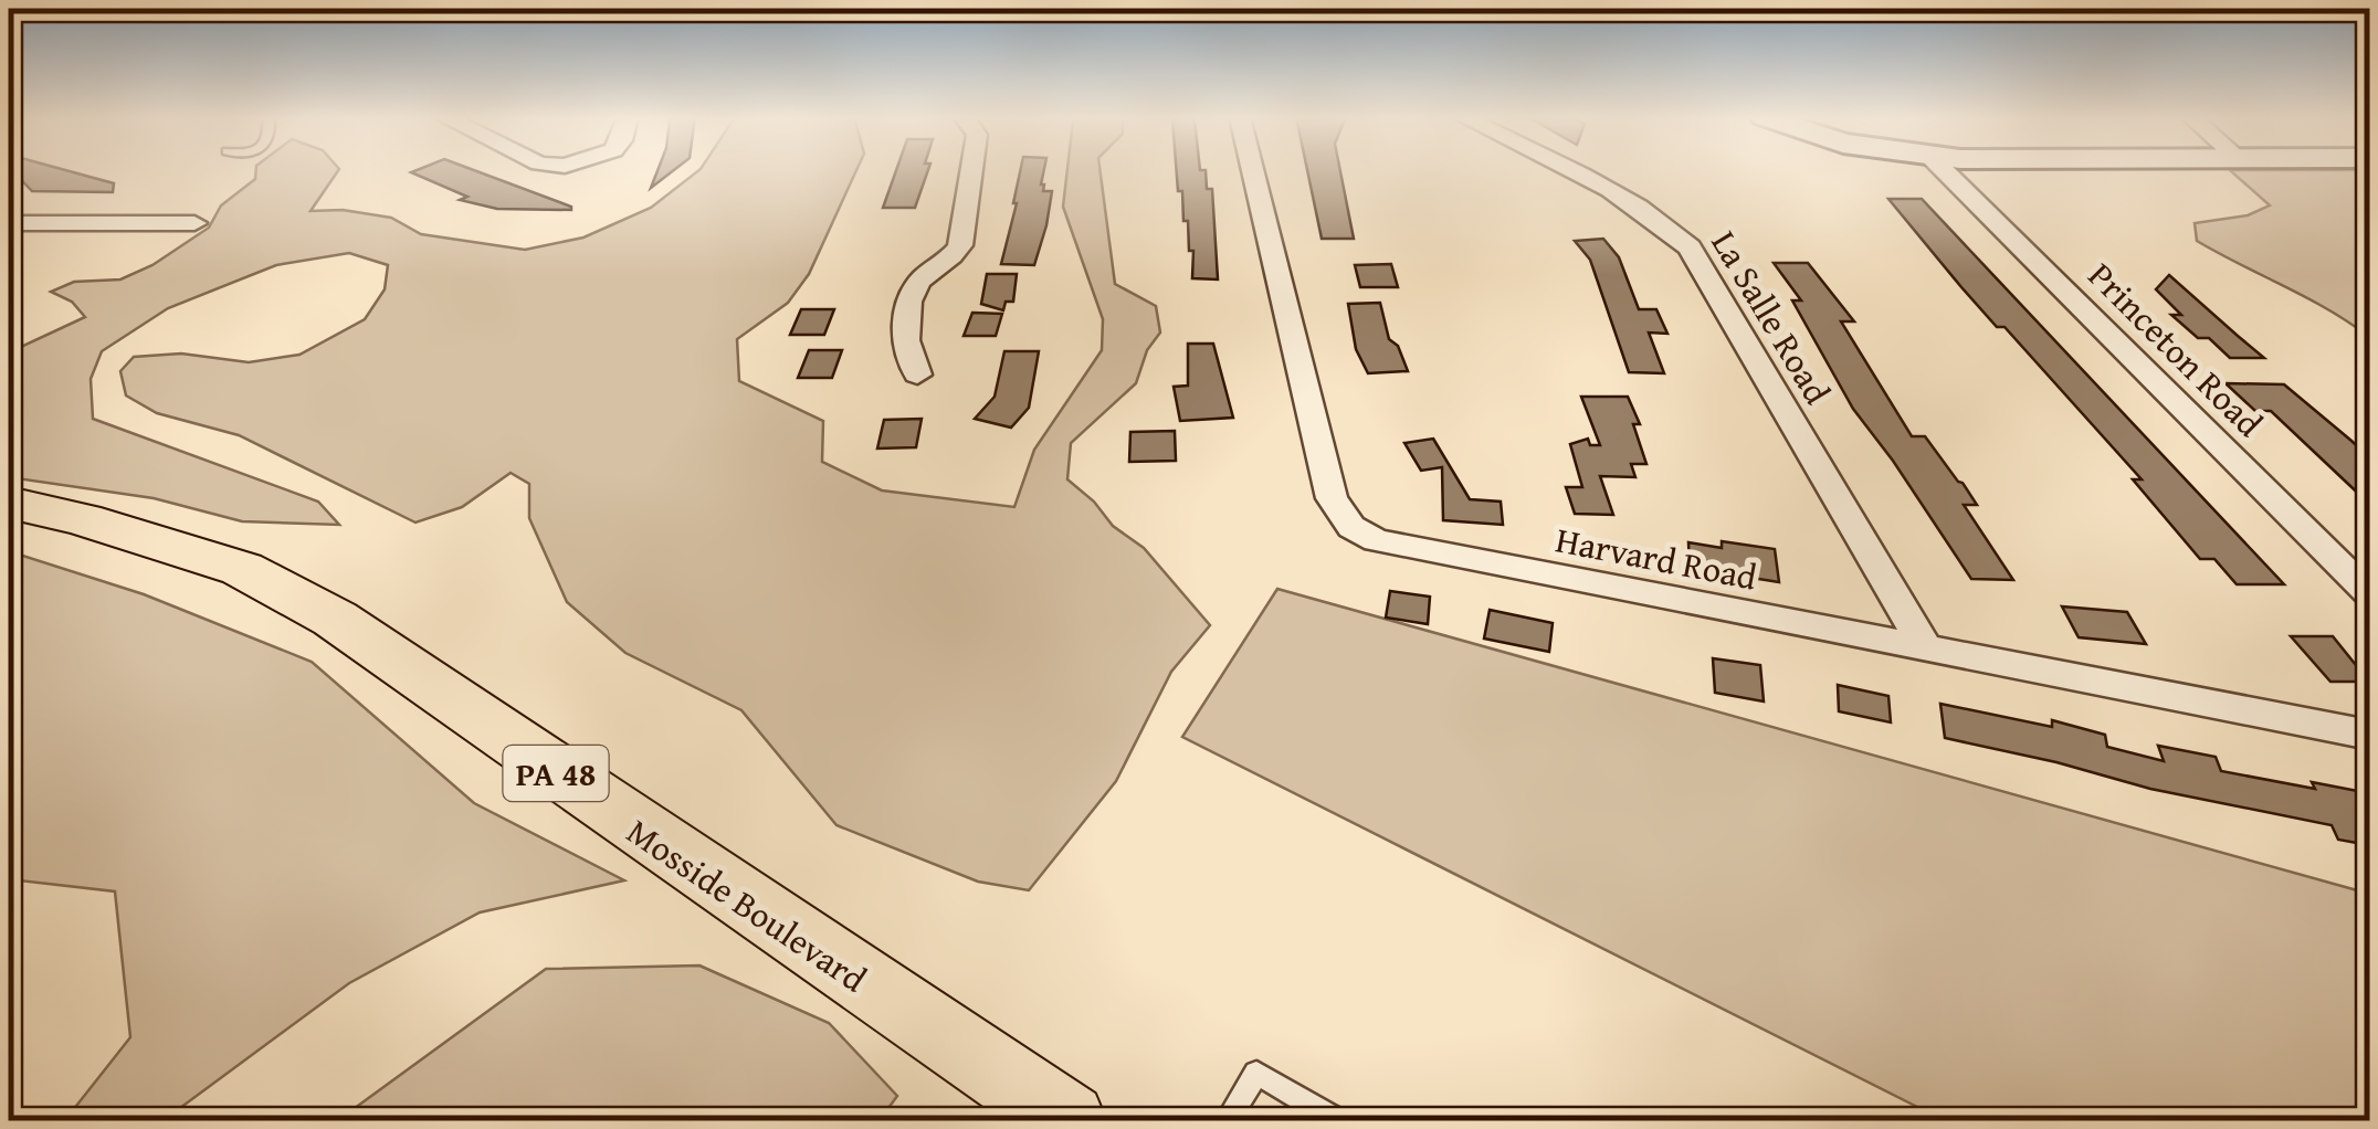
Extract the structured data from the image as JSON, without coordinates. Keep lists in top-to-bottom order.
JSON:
{
  "streets": {
    "main road": ["PA 48", "Mosside Boulevard"],
    "street": ["La Salle Road", "Princeton Road", "Harvard Road"]
  },
  "crossings": [
    ["La Salle Road", "Harvard Road"]
  ]
}
